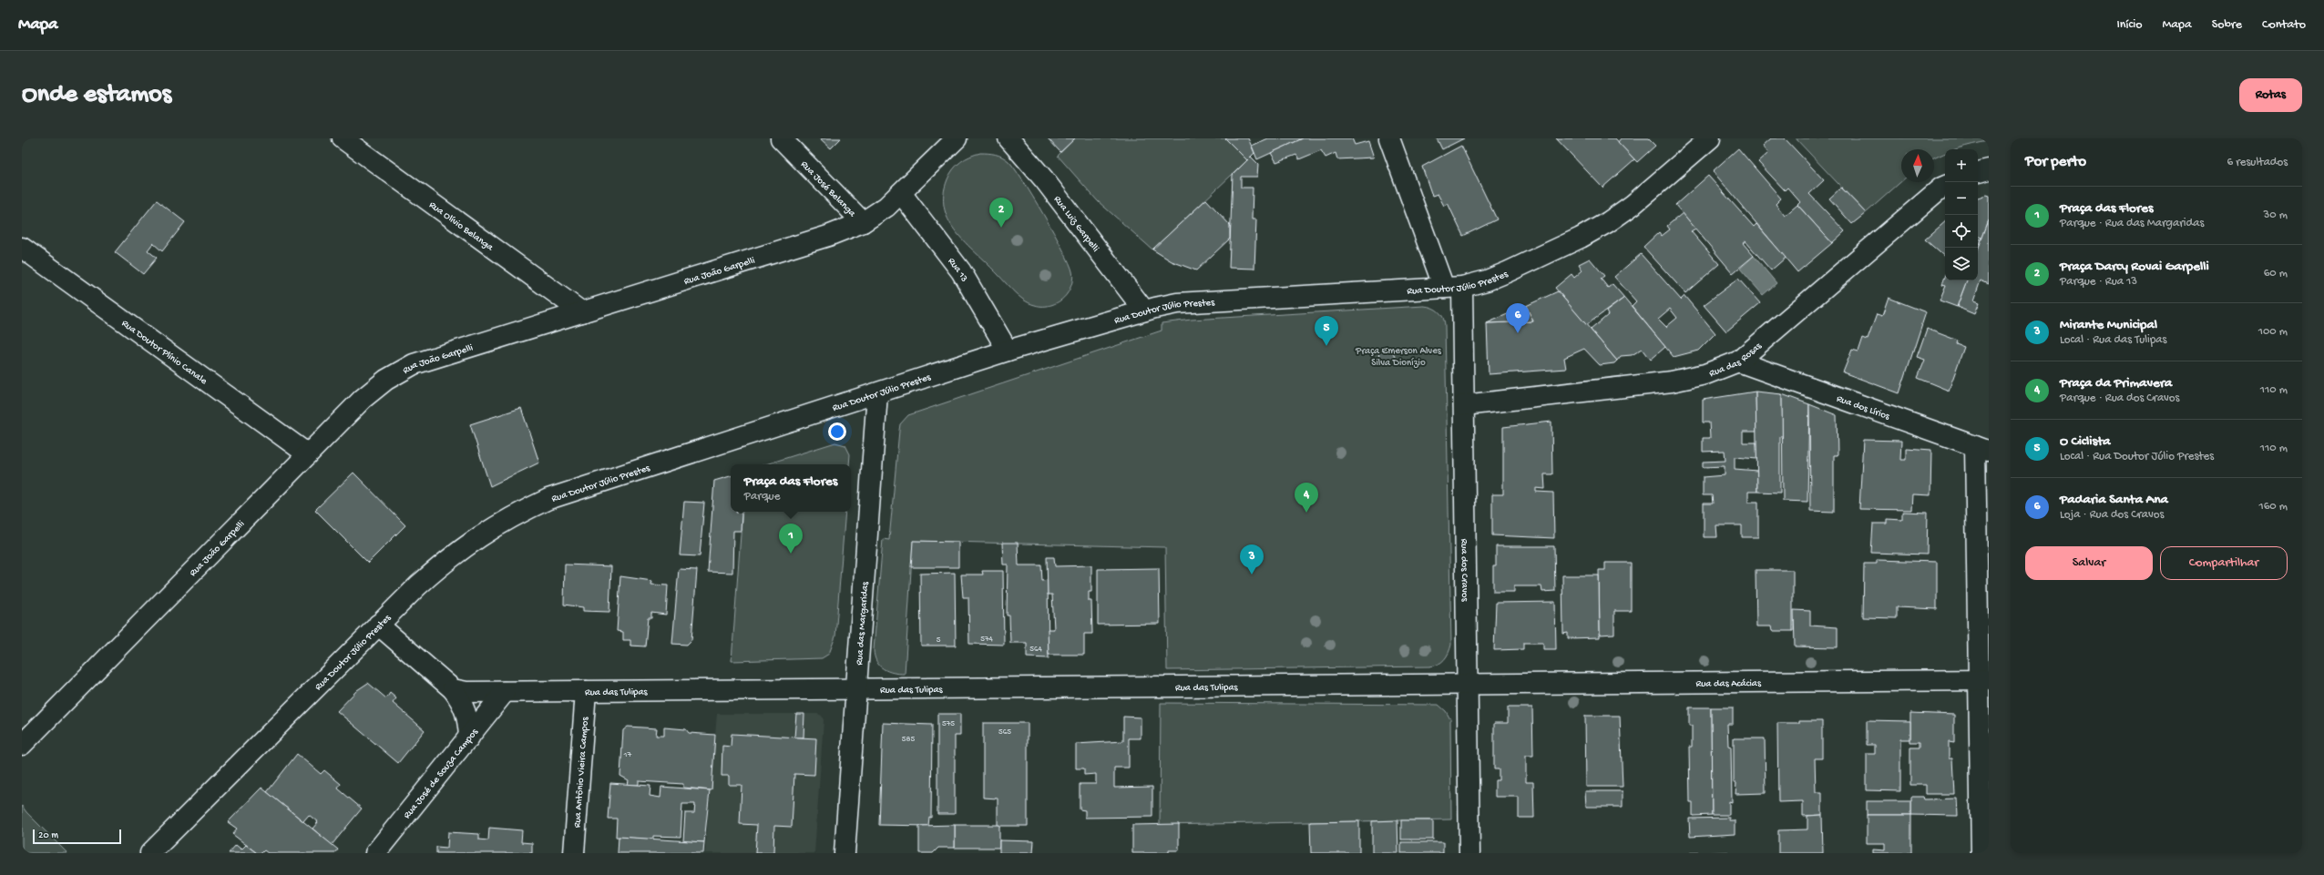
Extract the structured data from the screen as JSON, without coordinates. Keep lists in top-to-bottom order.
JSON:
{
  "streets": {
    "street": [
      "Rua José Belanga",
      "Rua Luiz Garpelli",
      "Rua Olívio Belanga",
      "Rua 13",
      "Rua João Garpelli",
      "Rua Doutor Júlio Prestes",
      "Rua Doutor Plínio Canale",
      "Rua das Rosas",
      "Rua dos Lírios",
      "Rua dos Cravos",
      "Rua das Margaridas",
      "Rua das Acácias",
      "Rua das Tulipas",
      "Rua Antônio Vieira Campos",
      "Rua José de Souza Campos"
    ]
  },
  "crossings": [
    ["Rua José Belanga", "Rua João Garpelli"],
    ["Rua Luiz Garpelli", "Rua Doutor Júlio Prestes"],
    ["Rua Olívio Belanga", "Rua João Garpelli"],
    ["Rua 13", "Rua João Garpelli"],
    ["Rua 13", "Rua Doutor Júlio Prestes"],
    ["Rua João Garpelli", "Rua Doutor Plínio Canale"],
    ["Rua Doutor Júlio Prestes", "Rua dos Cravos"],
    ["Rua Doutor Júlio Prestes", "Rua das Margaridas"],
    ["Rua das Rosas", "Rua dos Lírios"],
    ["Rua das Rosas", "Rua dos Cravos"],
    ["Rua dos Cravos", "Rua das Acácias"],
    ["Rua dos Cravos", "Rua das Tulipas"],
    ["Rua das Margaridas", "Rua das Tulipas"],
    ["Rua das Acácias", "Rua das Tulipas"],
    ["Rua das Tulipas", "Rua Antônio Vieira Campos"],
    ["Rua das Tulipas", "Rua José de Souza Campos"]
  ],
  "parks": ["Praça Emerson Alves Silva Dionízio"],
  "house_numbers": [
    "574",
    "5",
    "564",
    "575",
    "565",
    "585",
    "17"
  ],
  "scale_bar": "20 m",
  "north": "top",
  "page": {
    "header": "Mapa",
    "nav": [
      "Início",
      "Mapa",
      "Sobre",
      "Contato"
    ],
    "buttons": [
      "Rotas",
      ["Salvar", "Compartilhar"]
    ],
    "title": "Onde estamos",
    "heading": ["Por perto", "6 resultados"],
    "map_buttons": ["+", "−"],
    "list": [
      {
        "mark": "1",
        "name": "Praça das Flores",
        "note": "Parque · Rua das Margaridas",
        "value": "30 m"
      },
      {
        "mark": "2",
        "name": "Praça Darcy Rovai Garpelli",
        "note": "Parque · Rua 13",
        "value": "60 m"
      },
      {
        "mark": "3",
        "name": "Mirante Municipal",
        "note": "Local · Rua das Tulipas",
        "value": "100 m"
      },
      {
        "mark": "4",
        "name": "Praça da Primavera",
        "note": "Parque · Rua dos Cravos",
        "value": "110 m"
      },
      {
        "mark": "5",
        "name": "O Ciclista",
        "note": "Local · Rua Doutor Júlio Prestes",
        "value": "110 m"
      },
      {
        "mark": "6",
        "name": "Padaria Santa Ana",
        "note": "Loja · Rua dos Cravos",
        "value": "160 m"
      }
    ],
    "pins": [
      "2",
      "6",
      "5",
      "4",
      "1",
      "3"
    ],
    "popup": ["Praça das Flores", "Parque"],
    "scale": "20 m"
  }
}
